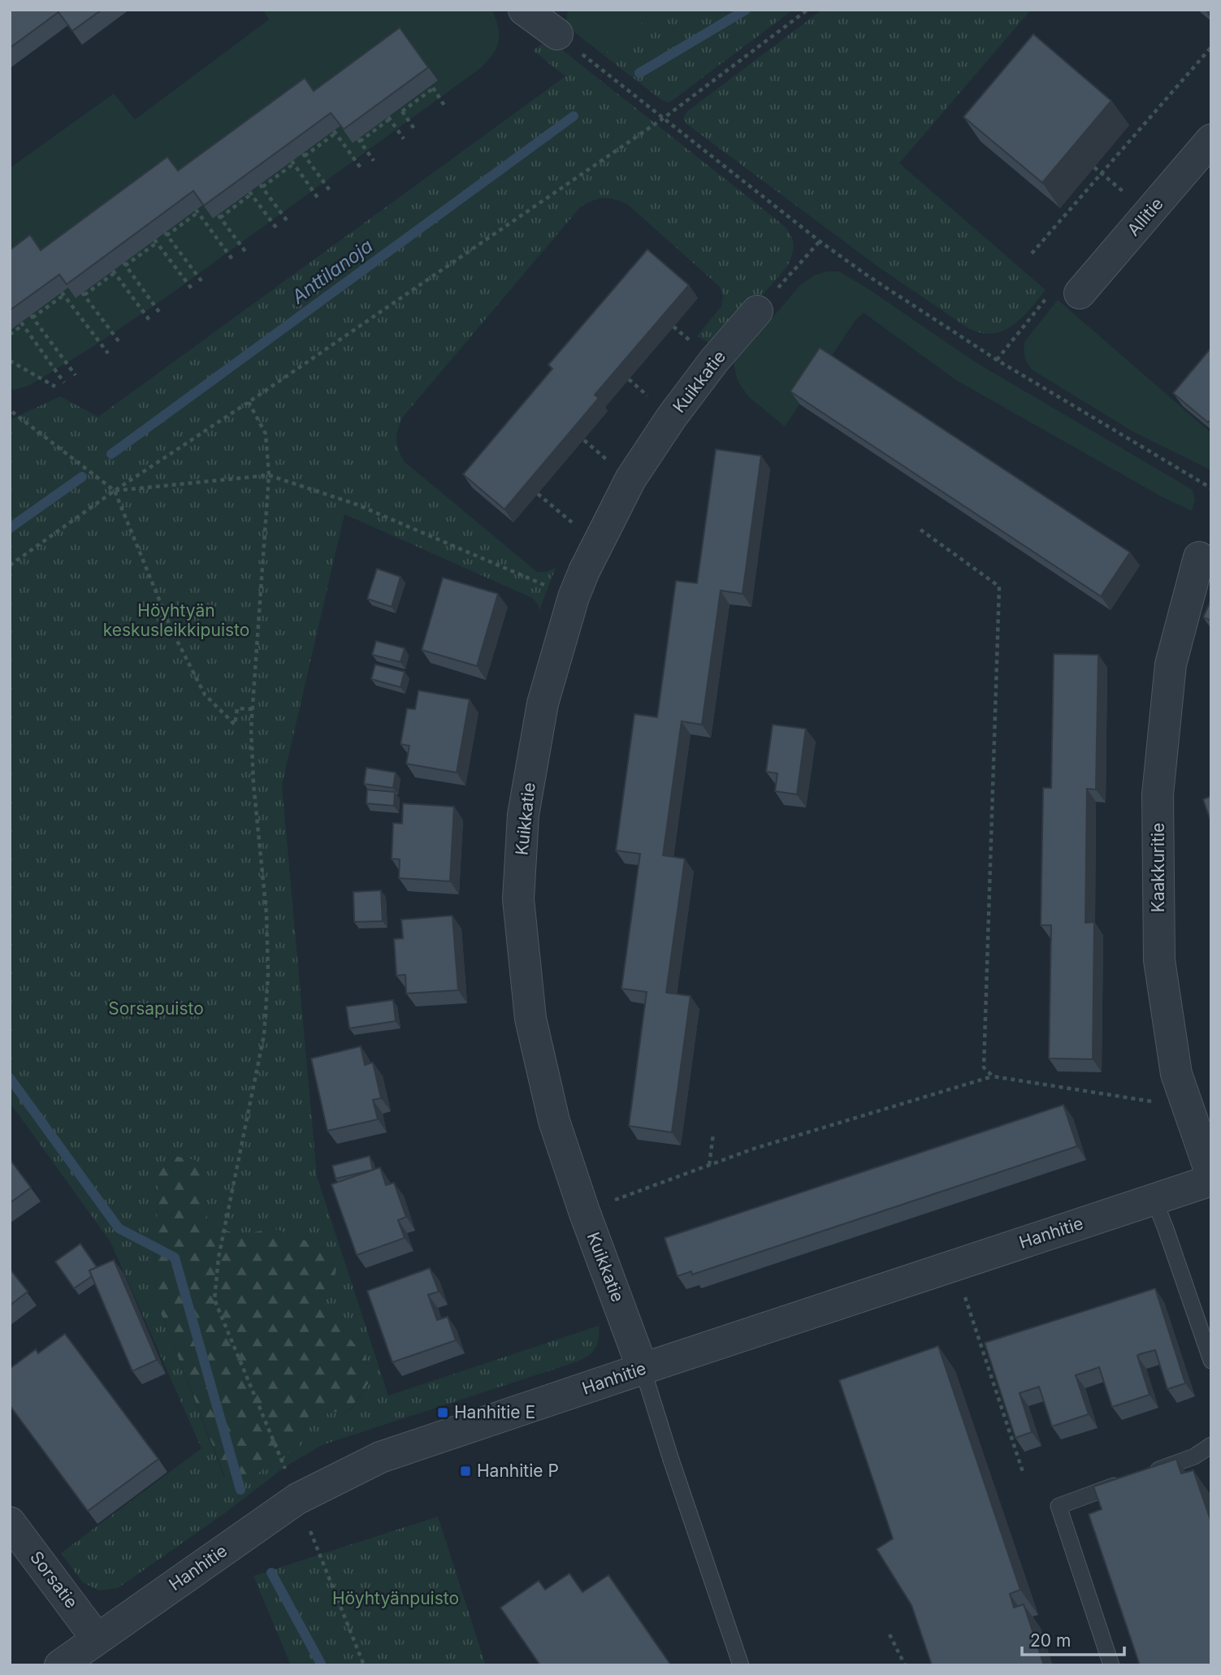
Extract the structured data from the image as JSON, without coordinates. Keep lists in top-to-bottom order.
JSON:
{
  "streets": {
    "street": [
      "Allitie",
      "Kuikkatie",
      "Kaakkuritie",
      "Hanhitie",
      "Sorsatie"
    ]
  },
  "crossings": [
    ["Kuikkatie", "Hanhitie"],
    ["Hanhitie", "Sorsatie"]
  ],
  "water": ["Anttilanoja"],
  "parks": ["Höyhtyän keskusleikkipuisto", "Sorsapuisto", "Höyhtyänpuisto"],
  "places": {
    "transit": ["Hanhitie E", "Hanhitie P"]
  },
  "scale_bar": "20 m"
}
